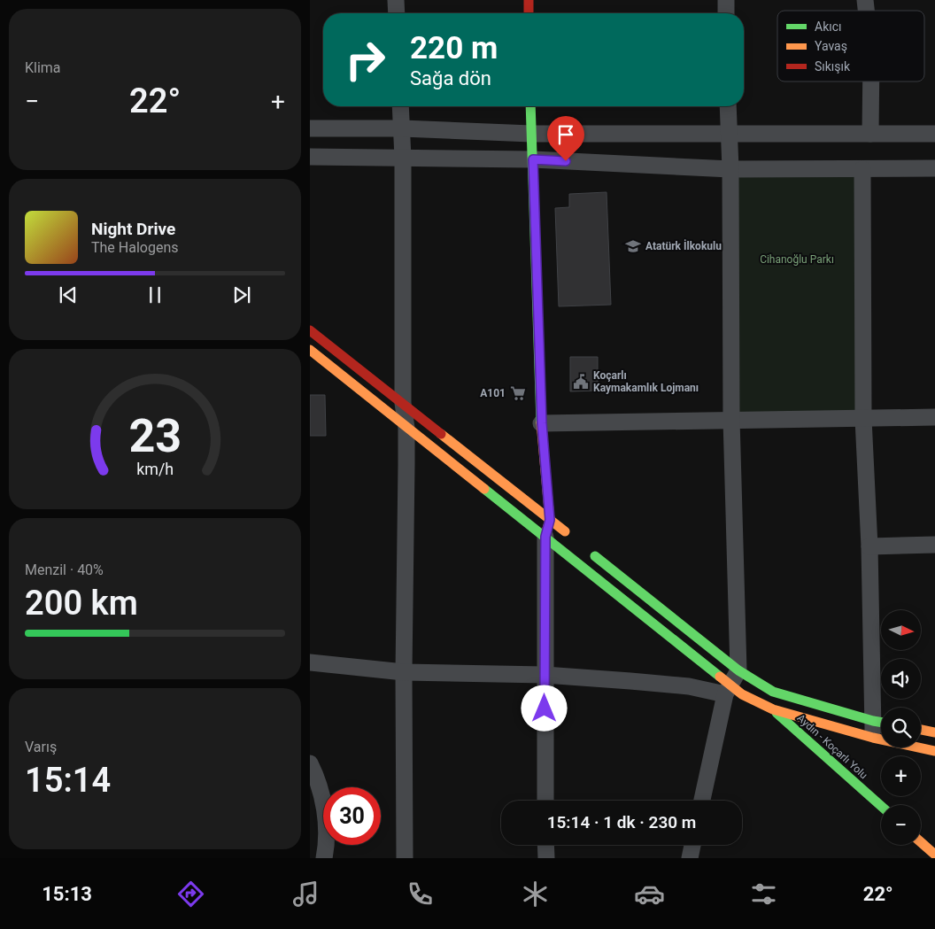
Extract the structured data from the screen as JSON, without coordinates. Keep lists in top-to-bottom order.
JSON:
{
  "streets": {
    "main road": ["Aydın - Koçarlı Yolu"]
  },
  "parks": ["Cihanoğlu Parkı"],
  "places": {
    "school or university": ["Atatürk İlkokulu"],
    "public building": ["Koçarlı Kaymakamlık Lojmanı"],
    "supermarket": ["A101"]
  },
  "legend": ["Akıcı", "Yavaş", "Sıkışık"],
  "north": "right",
  "page": {
    "tile": [
      "Klima",
      ["Menzil · 40%", "200 km"],
      ["Varış", "15:14"]
    ],
    "turn": ["220 m", "Sağa dön"],
    "heat": ["−", "22°", "+"],
    "song": ["Night Drive", "The Halogens"],
    "map_buttons": ["+", "−"],
    "limit": "30",
    "trip": "15:14 · 1 dk · 230 m",
    "tabs": ["15:13", "22°"],
    "gauge": ["23", "km/h"]
  }
}
